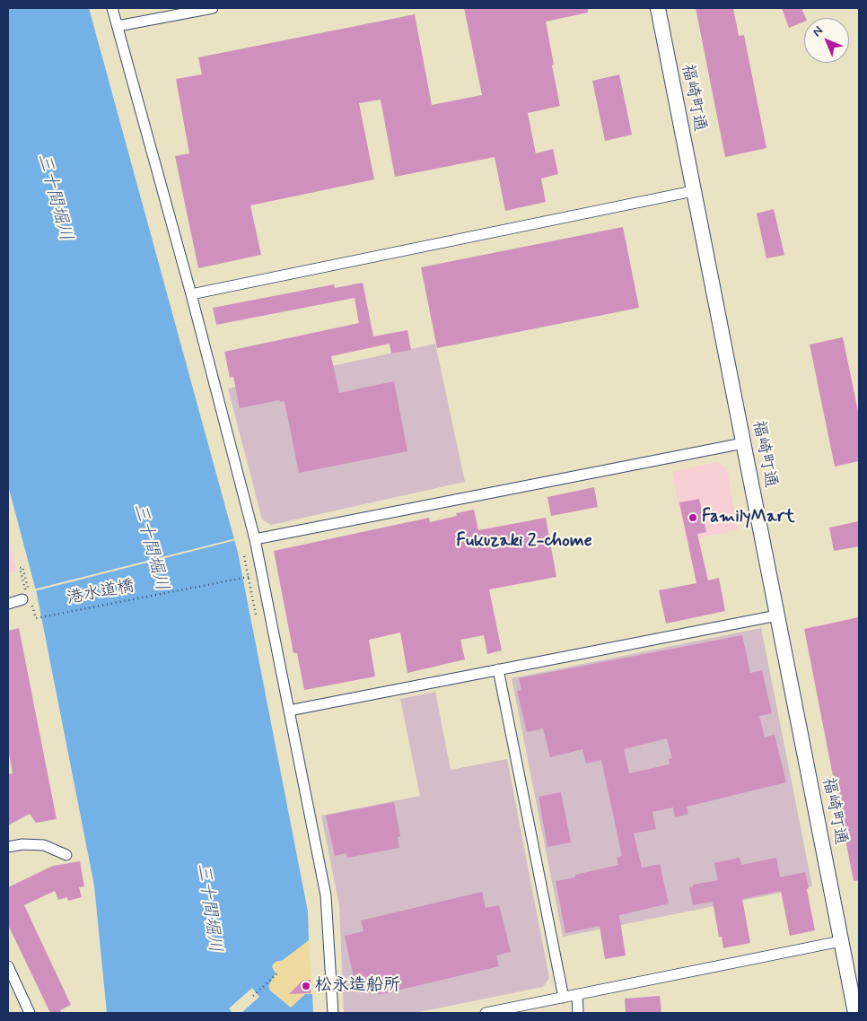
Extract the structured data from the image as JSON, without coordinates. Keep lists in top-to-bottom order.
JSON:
{
  "streets": {
    "street": ["福崎町通"],
    "path": ["港水道橋"]
  },
  "districts": ["Fukuzaki 2-chome"],
  "water": ["三十間堀川"],
  "places": ["FamilyMart", "松永造船所"],
  "north": "top left"
}
